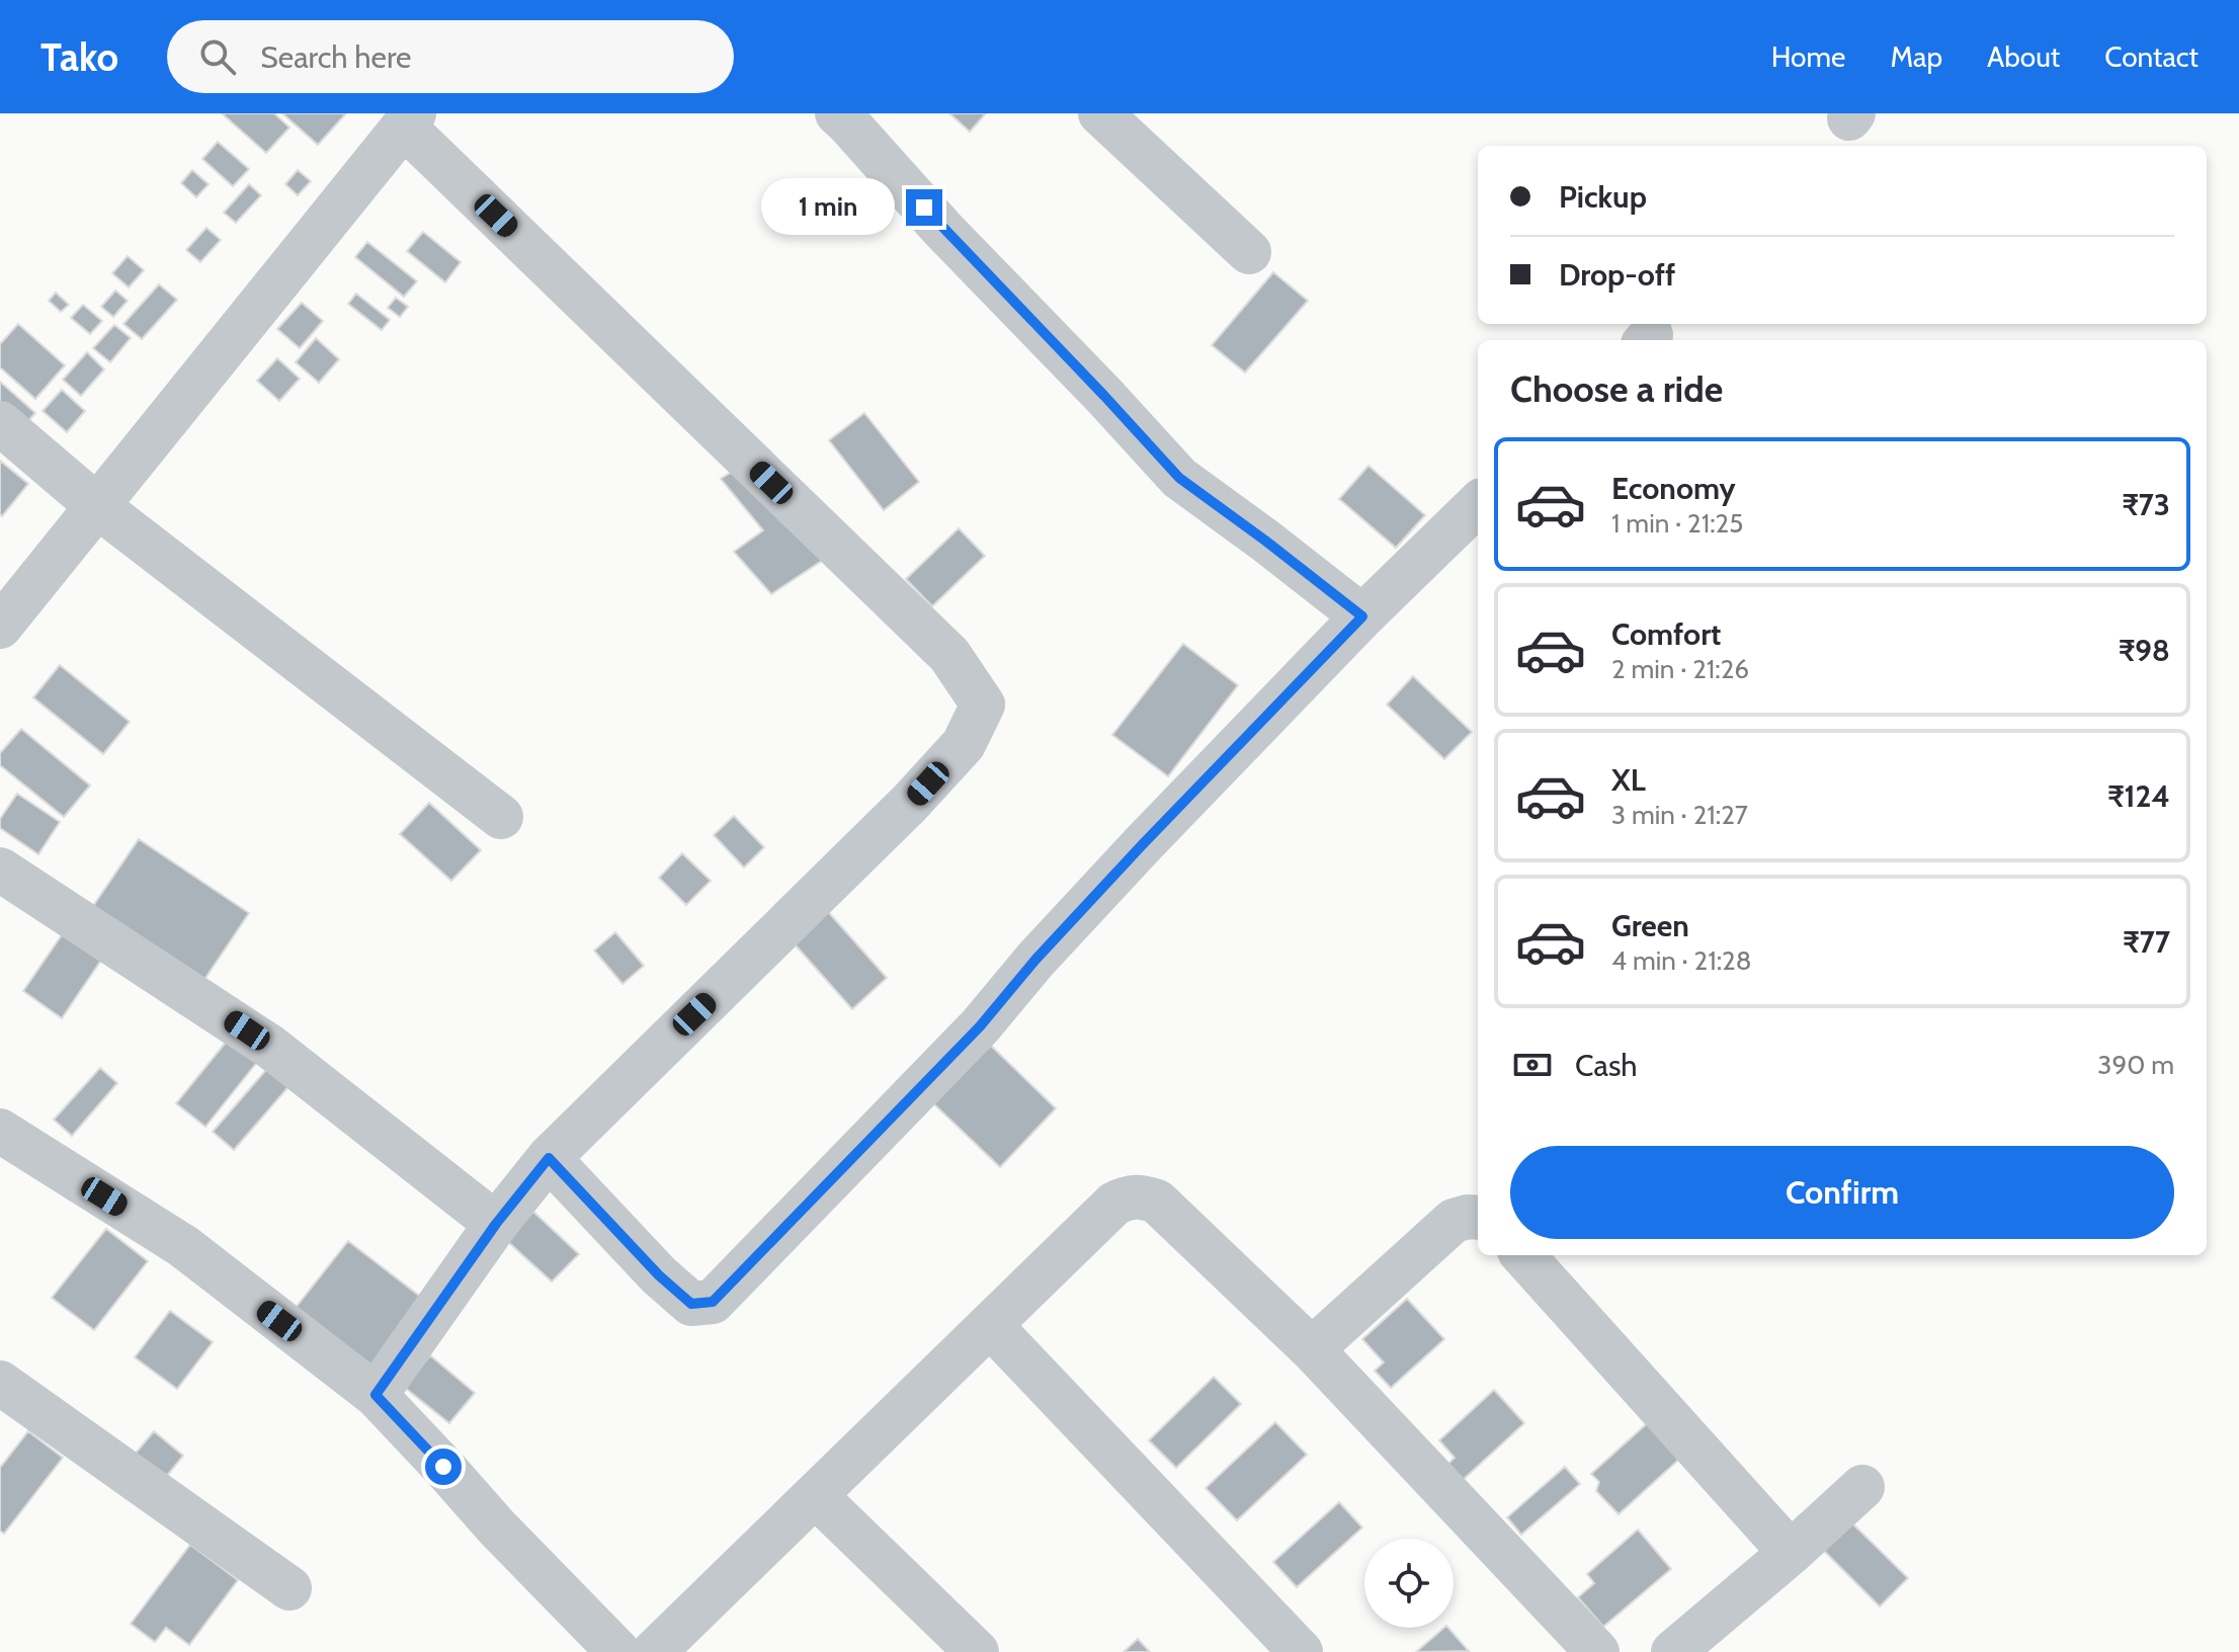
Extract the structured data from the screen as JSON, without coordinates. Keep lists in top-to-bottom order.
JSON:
{
  "page": {
    "header": "Tako",
    "search": "Search here",
    "nav": [
      "Home",
      "Map",
      "About",
      "Contact"
    ],
    "banner": ["Pickup", "Drop-off"],
    "bubble": "1 min",
    "heading": "Choose a ride",
    "list": [
      {
        "name": "Economy",
        "note": "1 min · 21:25",
        "value": "₹73"
      },
      {
        "name": "Comfort",
        "note": "2 min · 21:26",
        "value": "₹98"
      },
      {
        "name": "XL",
        "note": "3 min · 21:27",
        "value": "₹124"
      },
      {
        "name": "Green",
        "note": "4 min · 21:28",
        "value": "₹77"
      }
    ],
    "pay": ["Cash", "390 m"],
    "buttons": "Confirm"
  }
}
